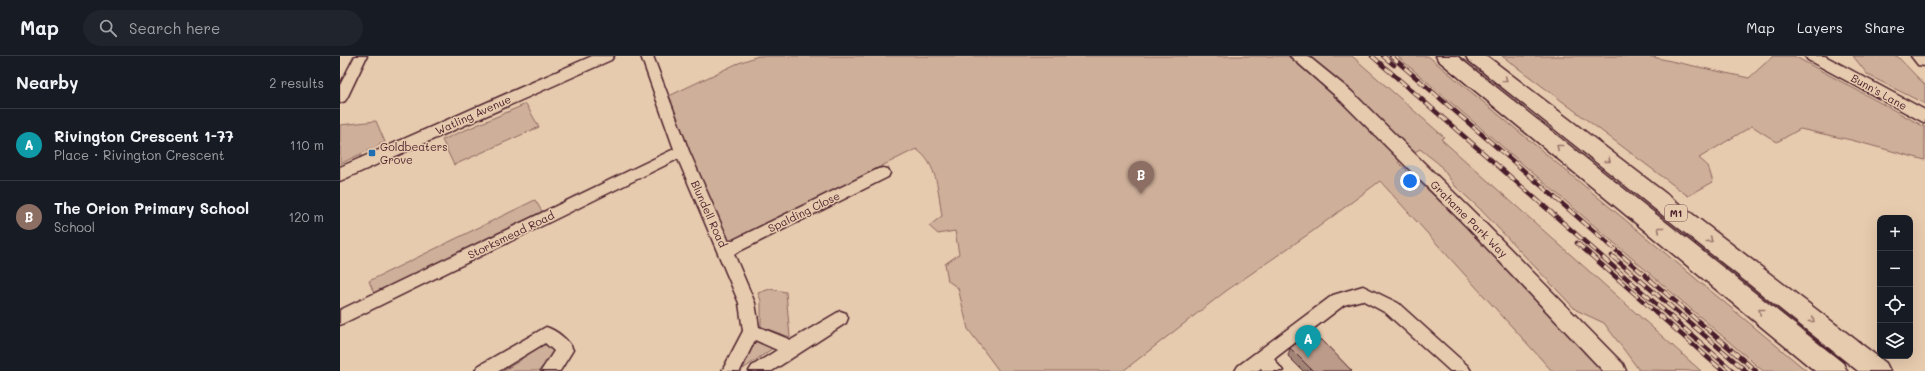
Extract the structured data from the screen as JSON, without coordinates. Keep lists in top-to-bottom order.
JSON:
{
  "streets": {
    "highway": ["M1"],
    "street": [
      "Bunn's Lane",
      "Watling Avenue",
      "Spalding Close",
      "Blundell Road",
      "Grahame Park Way",
      "Storksmead Road"
    ]
  },
  "crossings": [
    ["Spalding Close", "Blundell Road"],
    ["Blundell Road", "Storksmead Road"]
  ],
  "places": {
    "transit": ["Goldbeaters Grove"]
  },
  "page": {
    "header": "Map",
    "search": "Search here",
    "nav": ["Map", "Layers", "Share"],
    "heading": ["Nearby", "2 results"],
    "list": [
      {
        "mark": "A",
        "name": "Rivington Crescent 1-77",
        "note": "Place · Rivington Crescent",
        "value": "110 m"
      },
      {
        "mark": "B",
        "name": "The Orion Primary School",
        "note": "School",
        "value": "120 m"
      }
    ],
    "pins": ["B", "A"],
    "map_buttons": ["+", "−"]
  }
}
